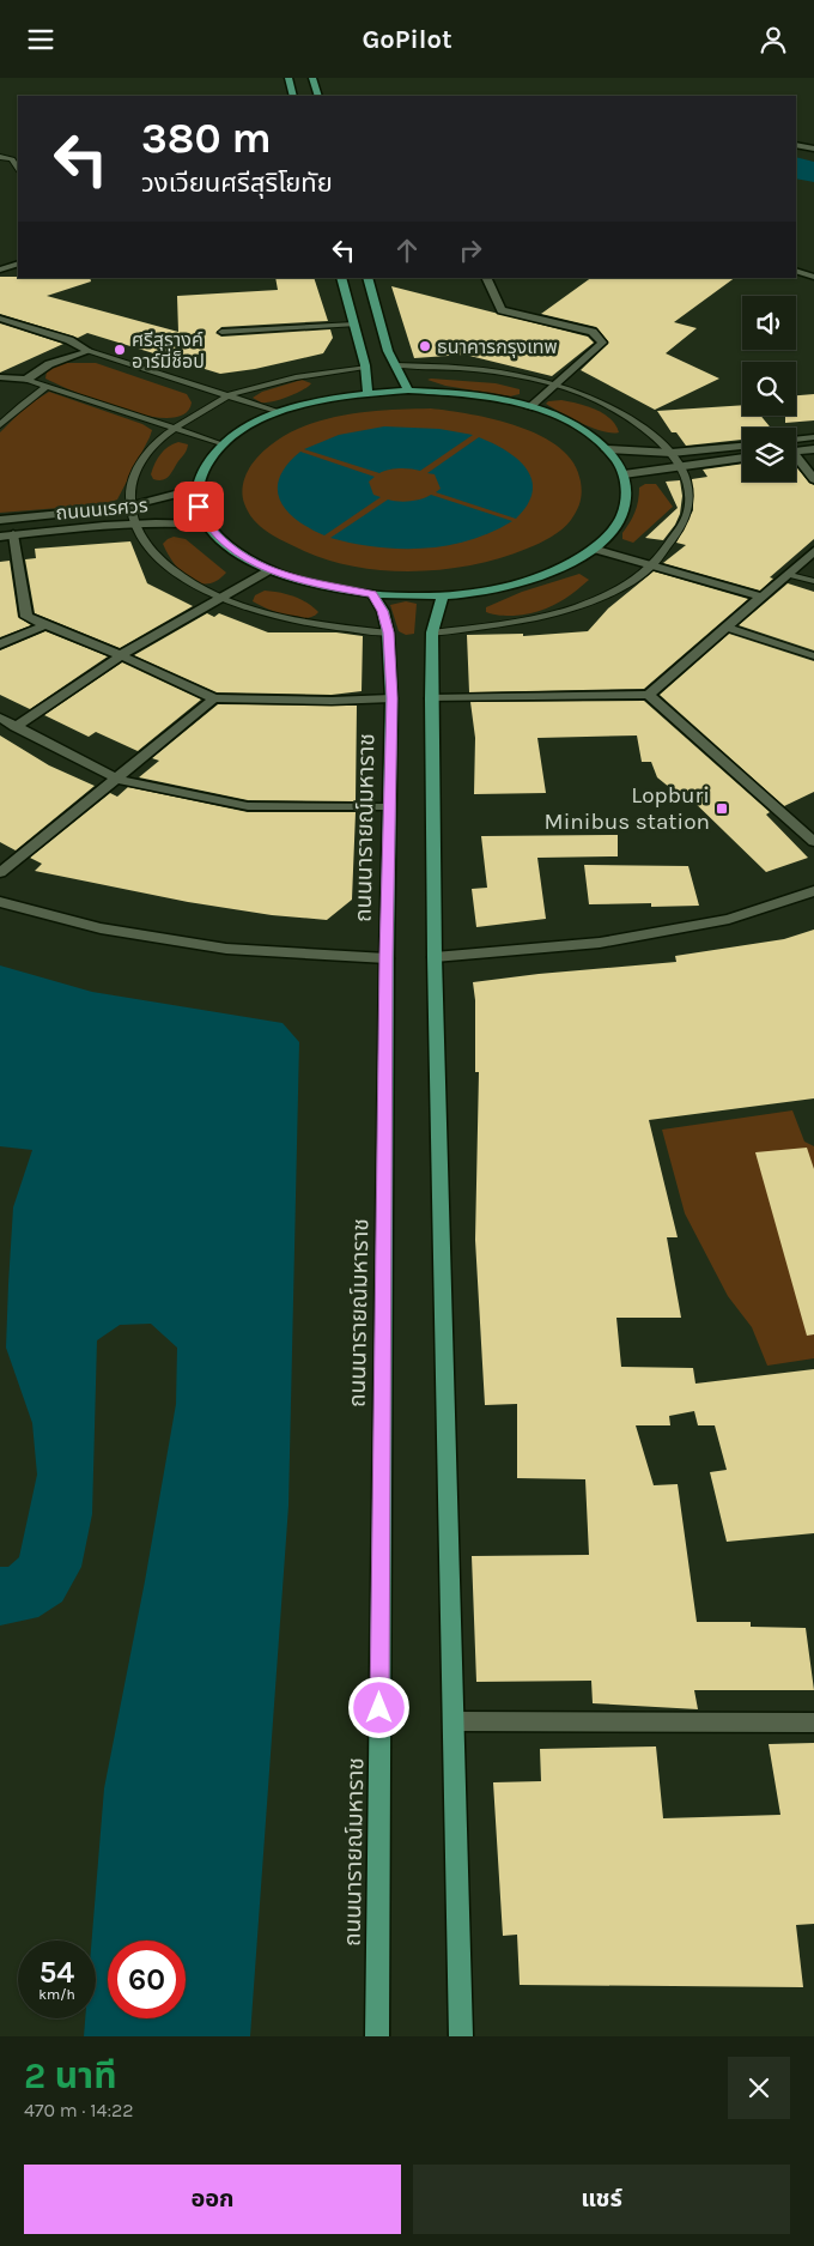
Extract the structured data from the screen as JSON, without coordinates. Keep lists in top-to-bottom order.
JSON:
{
  "streets": {
    "main road": ["ถนนนารายณ์มหาราช"],
    "street": ["ถนนนเรศวร"]
  },
  "places": {
    "other": ["ธนาคารกรุงเทพ", "ศรีสุรางค์ อาร์มี่ช็อป"],
    "transit": ["Lopburi Minibus station"]
  },
  "page": {
    "header": "GoPilot",
    "turn": ["380 m", "วงเวียนศรีสุริโยทัย"],
    "speed": "54 km/h",
    "limit": "60",
    "heading": ["2 นาที", "470 m · 14:22"],
    "buttons": ["ออก", "แชร์"]
  }
}
